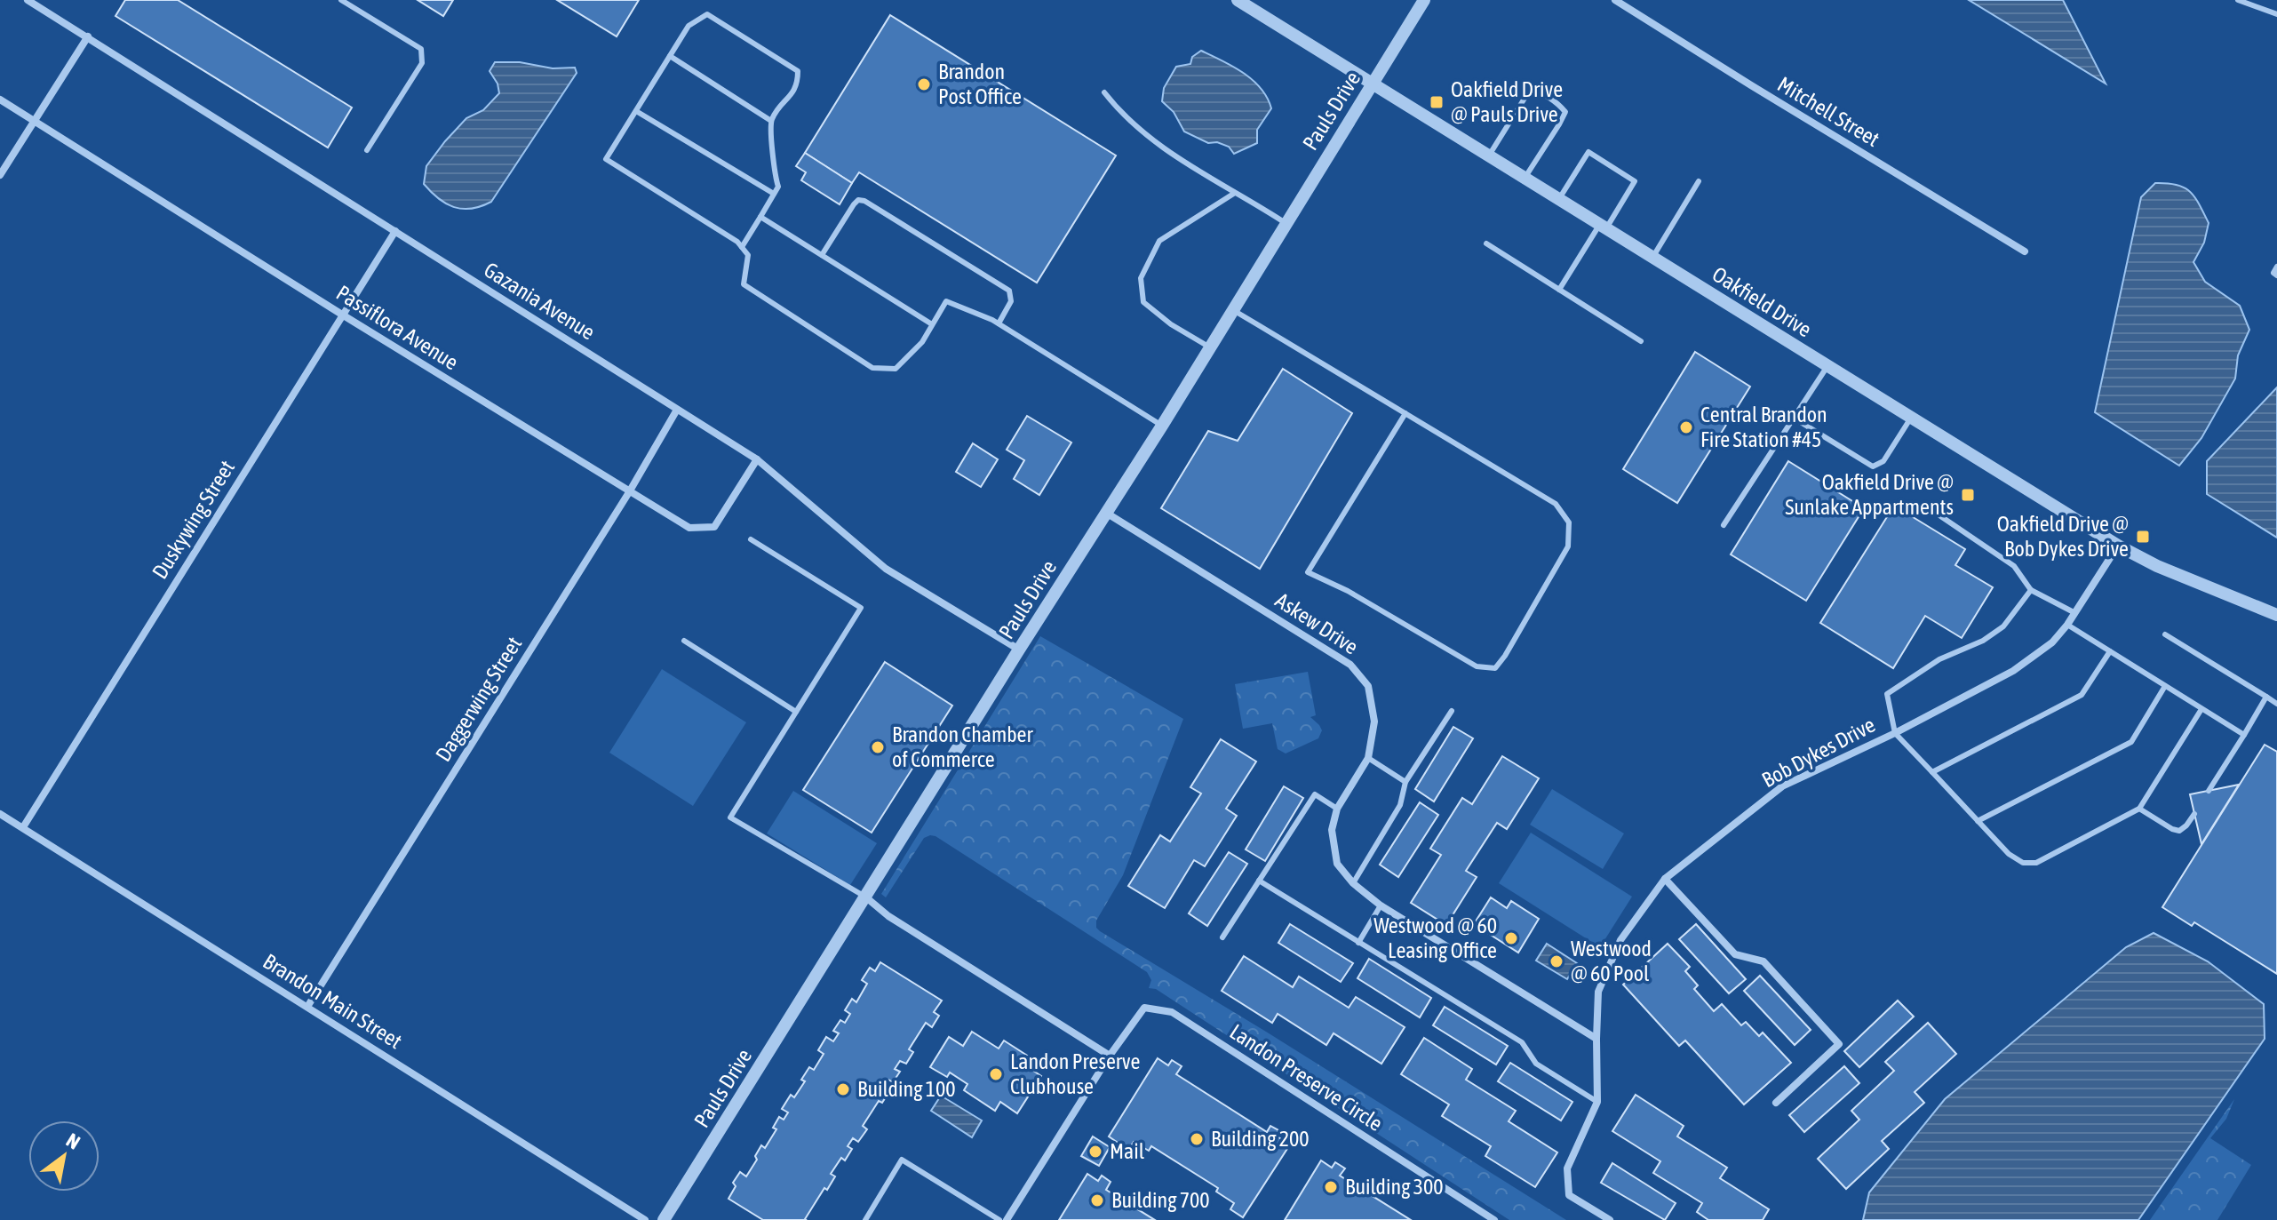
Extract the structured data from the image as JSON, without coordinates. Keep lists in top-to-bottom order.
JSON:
{
  "streets": {
    "street": [
      "Pauls Drive",
      "Mitchell Street",
      "Gazania Avenue",
      "Oakfield Drive",
      "Passiflora Avenue",
      "Duskywing Street",
      "Askew Drive",
      "Daggerwing Street",
      "Bob Dykes Drive",
      "Brandon Main Street",
      "Landon Preserve Circle"
    ]
  },
  "crossings": [
    ["Pauls Drive", "Gazania Avenue"],
    ["Pauls Drive", "Oakfield Drive"],
    ["Pauls Drive", "Askew Drive"],
    ["Gazania Avenue", "Passiflora Avenue"],
    ["Gazania Avenue", "Duskywing Street"],
    ["Gazania Avenue", "Daggerwing Street"],
    ["Oakfield Drive", "Bob Dykes Drive"],
    ["Passiflora Avenue", "Duskywing Street"],
    ["Passiflora Avenue", "Daggerwing Street"],
    ["Duskywing Street", "Brandon Main Street"],
    ["Askew Drive", "Bob Dykes Drive"],
    ["Daggerwing Street", "Brandon Main Street"]
  ],
  "places": {
    "other": [
      "Brandon Post Office",
      "Central Brandon Fire Station #45",
      "Brandon Chamber of Commerce",
      "Westwood @ 60 Leasing Office",
      "Westwood @ 60 Pool",
      "Landon Preserve Clubhouse",
      "Building 100",
      "Building 200",
      "Mail",
      "Building 300",
      "Building 700"
    ],
    "transit": ["Oakfield Drive @ Pauls Drive", "Oakfield Drive @ Sunlake Appartments", "Oakfield Drive @ Bob Dykes Drive"]
  },
  "north": "top right"
}
